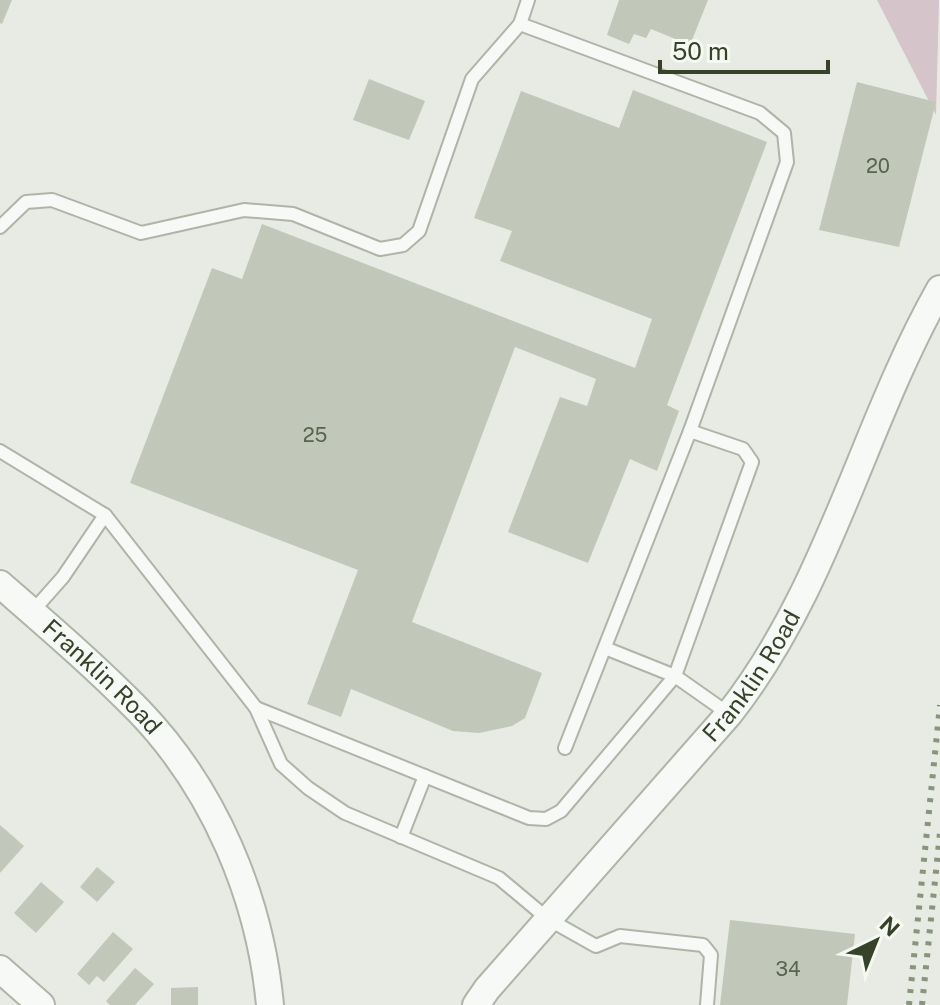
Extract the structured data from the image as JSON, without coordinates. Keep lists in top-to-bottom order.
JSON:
{
  "streets": {
    "street": ["Franklin Road"]
  },
  "house_numbers": ["20", "25", "34"],
  "scale_bar": "50 m",
  "north": "top right"
}
